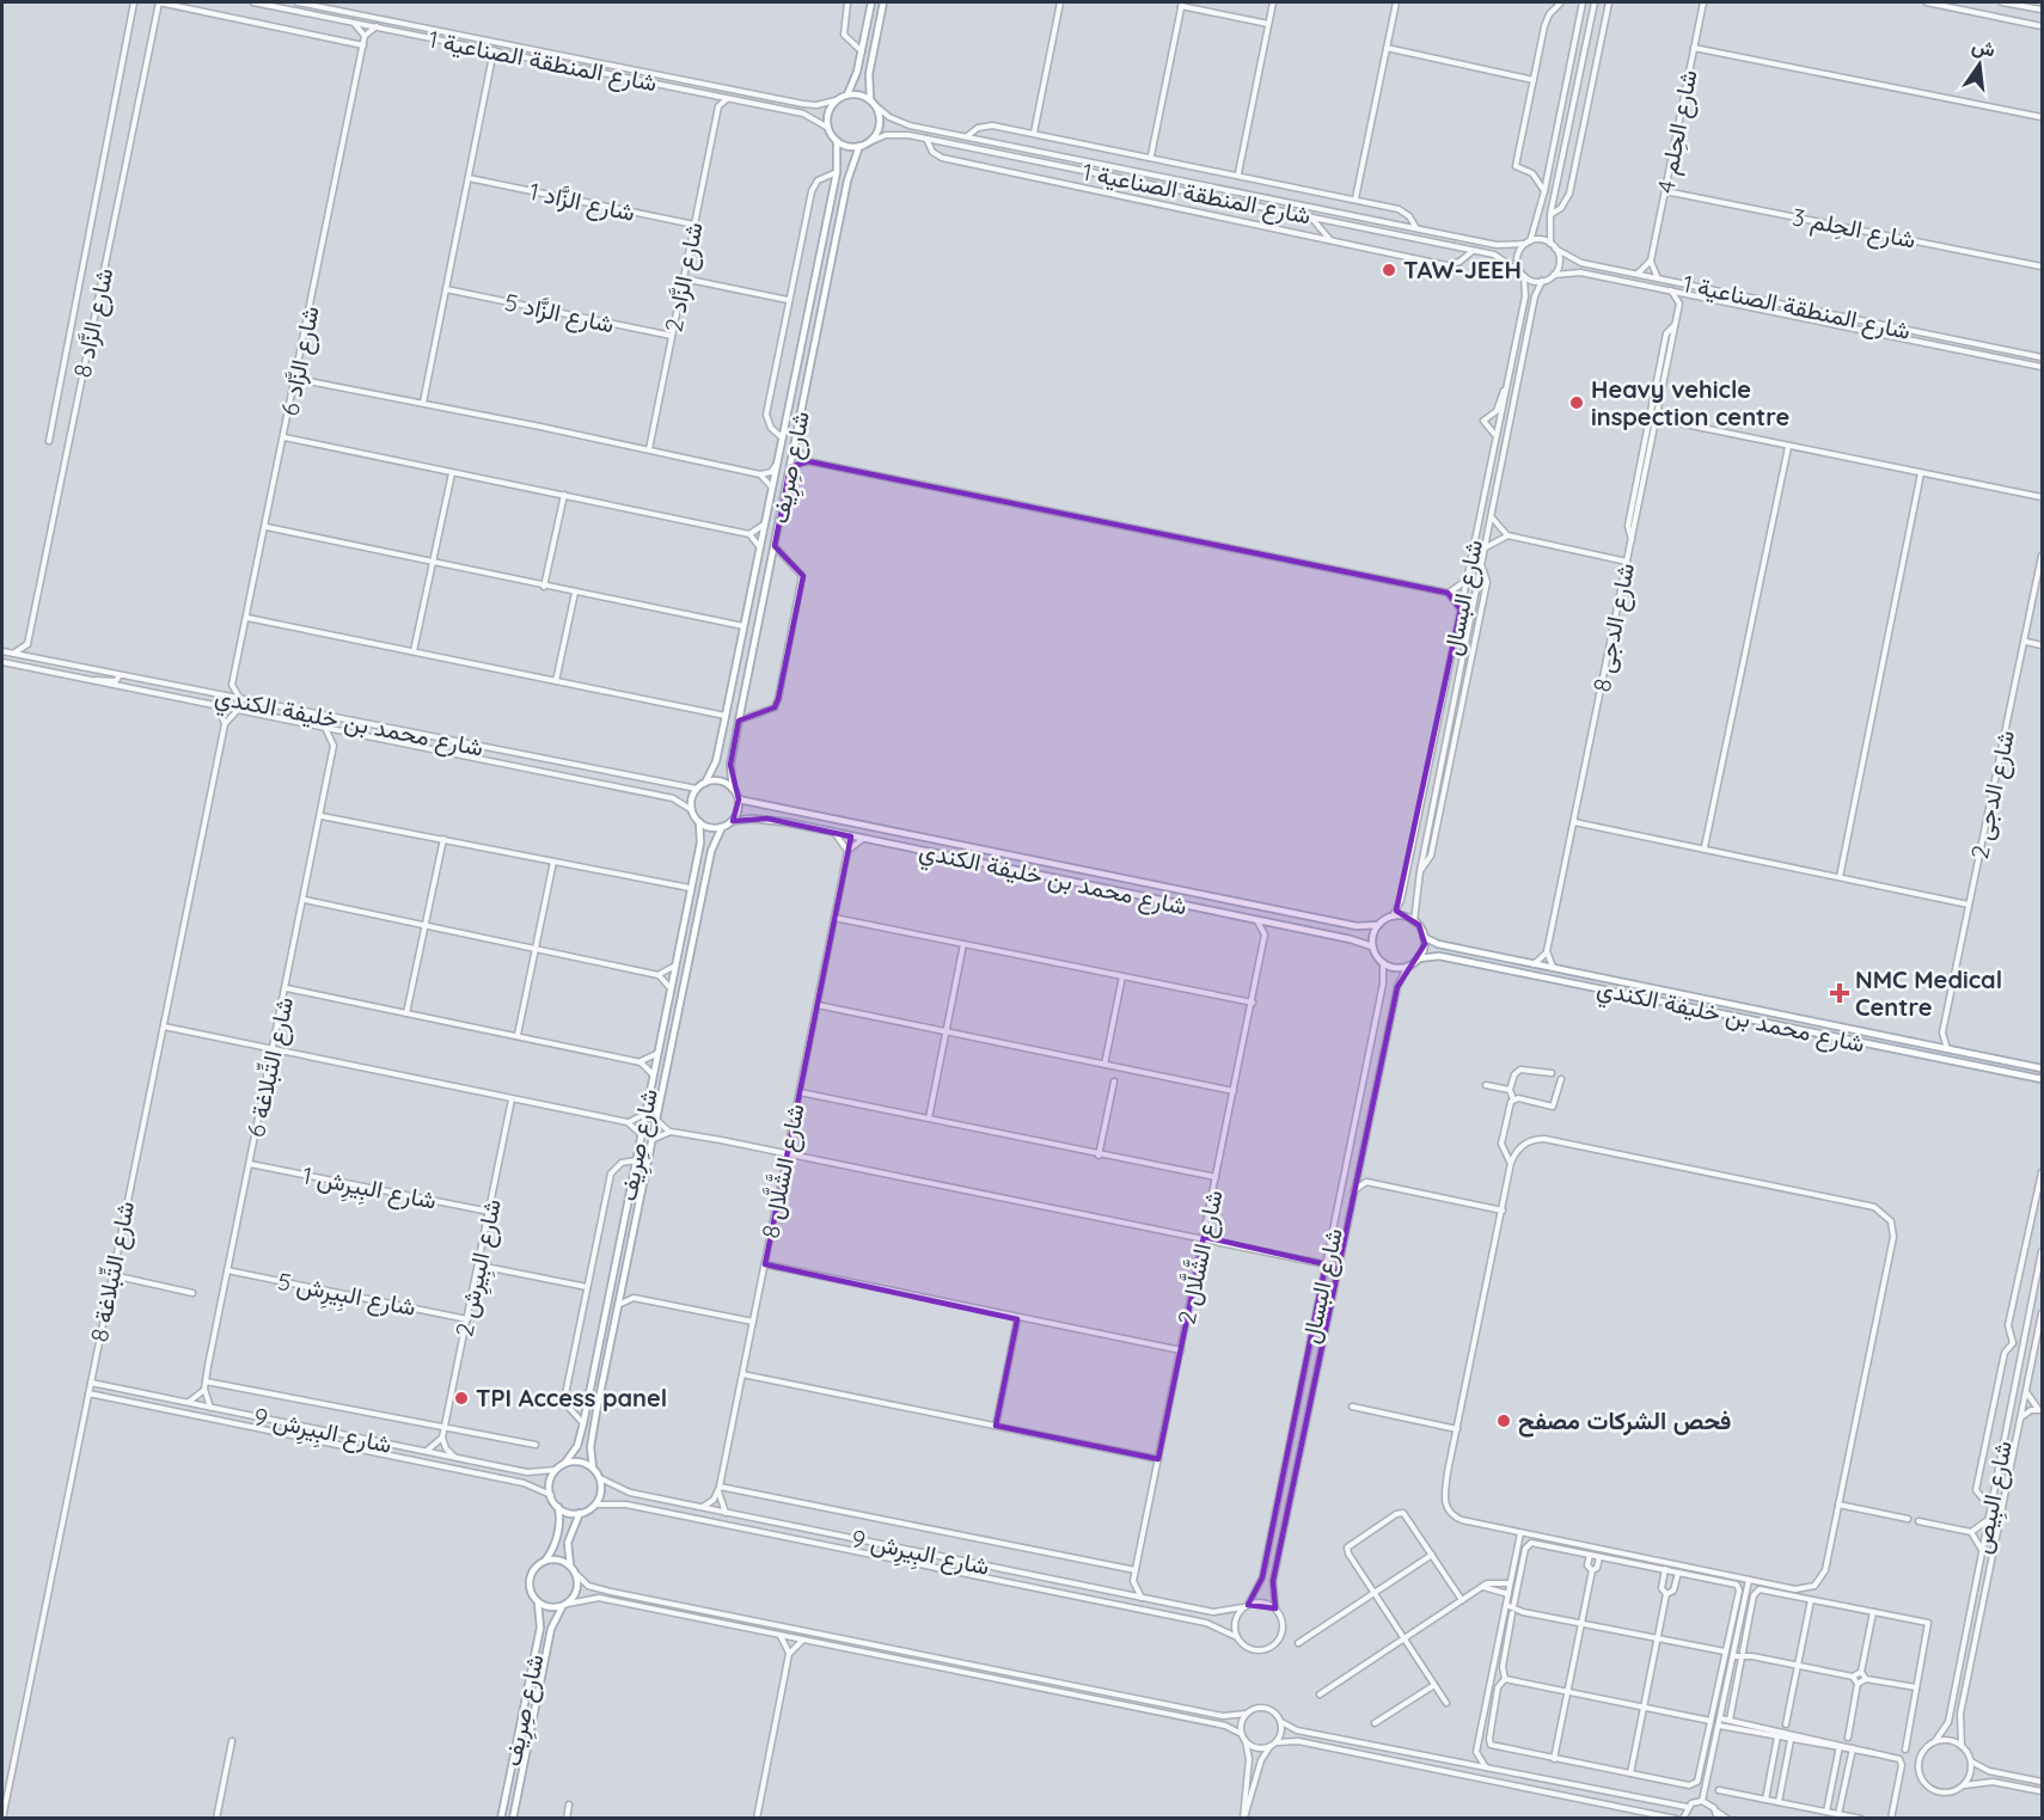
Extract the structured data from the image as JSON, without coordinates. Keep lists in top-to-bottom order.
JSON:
{
  "streets": {
    "main road": ["شارع صِرِيف", "شارع محمد بن خليفة الكندي"],
    "street": [
      "شارع المنطقة الصناعية 1",
      "شارع الحِلم 4",
      "شارع الزَّاد 1",
      "شارع الحِلم 3",
      "شارع الزَّاد 2",
      "شارع الزَّاد 5",
      "شارع الزَّاد 8",
      "شارع الزَّاد 6",
      "شارع البسال",
      "شارع الدجى 8",
      "شارع الدجى 2",
      "شارع التِّبلاغة 6",
      "شارع الشَّلَّال 8",
      "شارع البِيرِش 1",
      "شارع الشَّلَّال 2",
      "شارع البِيرِش 2",
      "شارع التِّبلاغة 8",
      "شارع البِيرِش 5",
      "شارع البِيرِش 9",
      "شارع البِيص"
    ]
  },
  "crossings": [
    ["شارع المنطقة الصناعية 1", "شارع صِرِيف"],
    ["شارع المنطقة الصناعية 1", "شارع البسال"],
    ["شارع الحِلم 4", "شارع الحِلم 3"],
    ["شارع الزَّاد 1", "شارع الزَّاد 2"],
    ["شارع الزَّاد 2", "شارع الزَّاد 5"],
    ["شارع صِرِيف", "شارع محمد بن خليفة الكندي"],
    ["شارع صِرِيف", "شارع البِيرِش 9"],
    ["شارع البسال", "شارع محمد بن خليفة الكندي"],
    ["شارع البسال", "شارع البِيرِش 9"],
    ["شارع التِّبلاغة 6", "شارع البِيرِش 1"],
    ["شارع التِّبلاغة 6", "شارع البِيرِش 5"],
    ["شارع التِّبلاغة 6", "شارع البِيرِش 9"],
    ["شارع الشَّلَّال 8", "شارع البِيرِش 9"],
    ["شارع البِيرِش 1", "شارع البِيرِش 2"],
    ["شارع البِيرِش 2", "شارع البِيرِش 5"],
    ["شارع التِّبلاغة 8", "شارع البِيرِش 9"]
  ],
  "places": {
    "other": [
      "TAW-JEEH",
      "Heavy vehicle inspection centre",
      "TPI Access panel",
      "فحص الشركات مصفح"
    ],
    "health": ["NMC Medical Centre"]
  },
  "north": "top"
}
